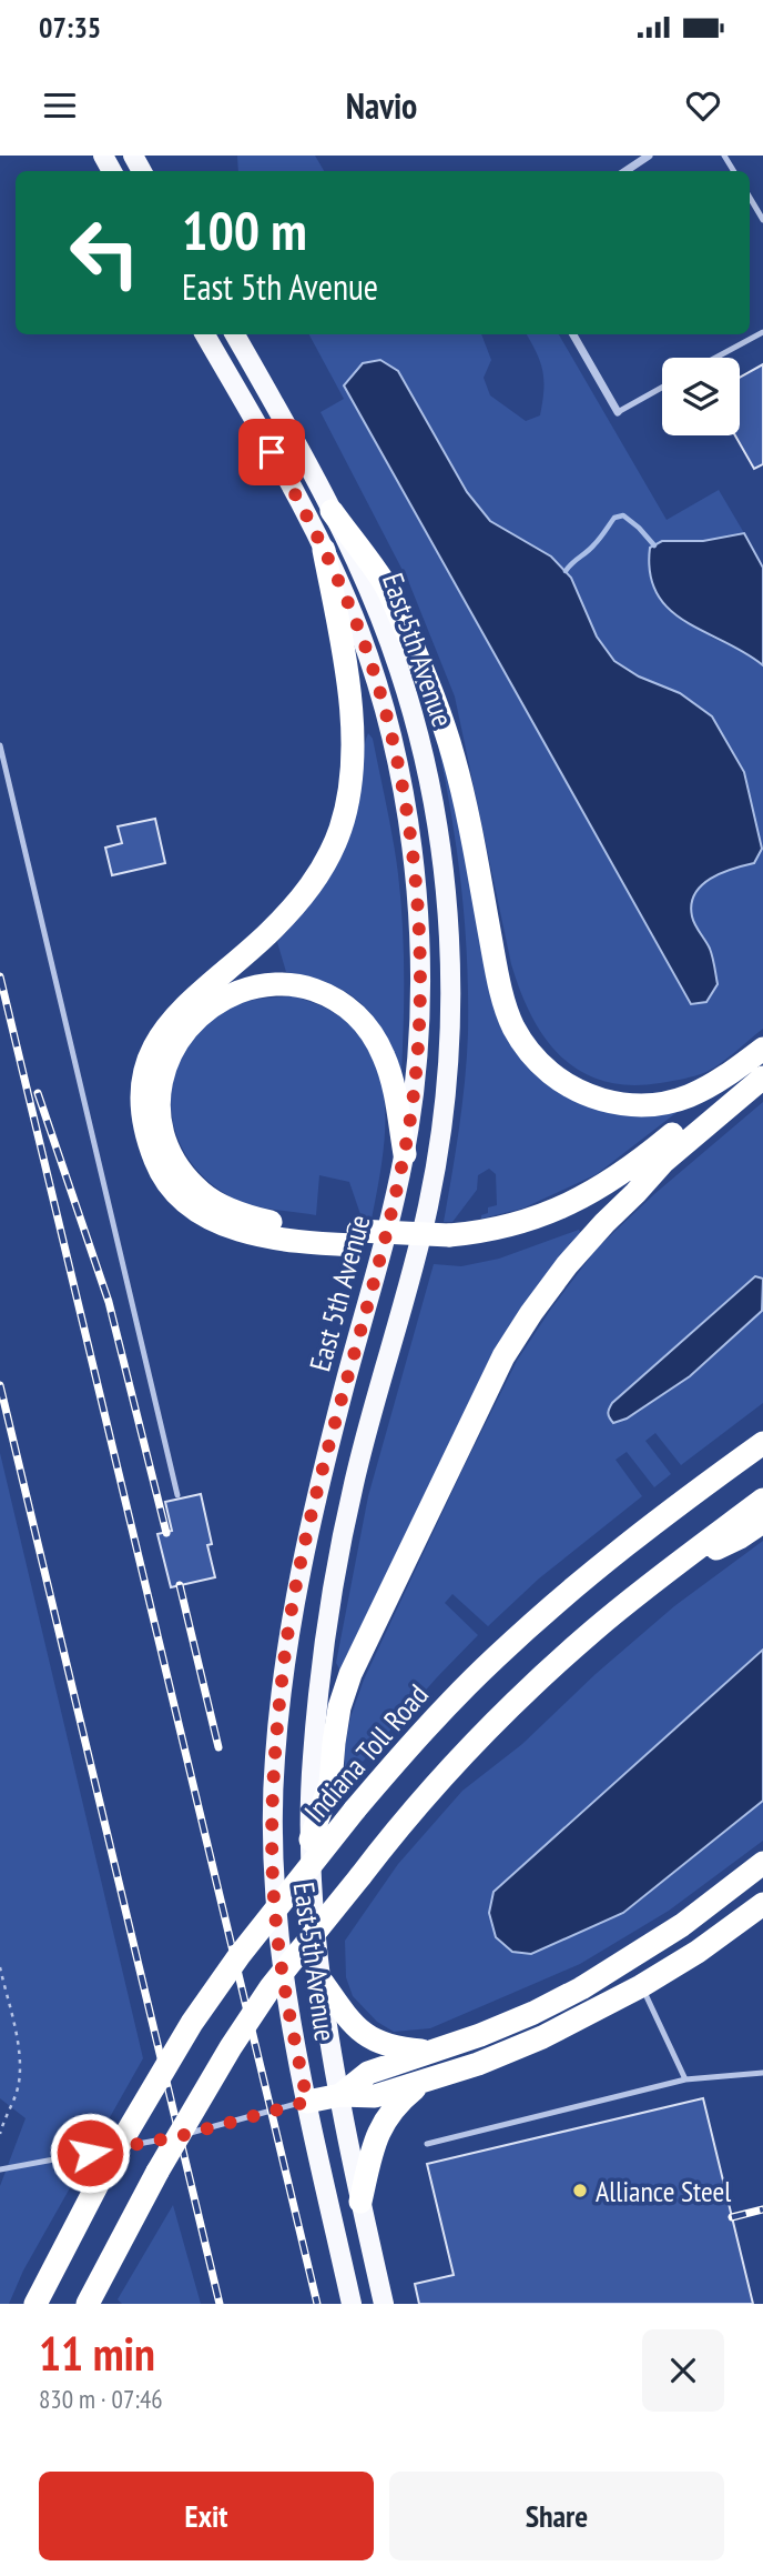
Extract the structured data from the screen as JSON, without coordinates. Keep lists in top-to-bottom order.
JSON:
{
  "streets": {
    "highway": ["Indiana Toll Road"],
    "main road": ["East 5th Avenue"]
  },
  "places": ["Alliance Steel"],
  "page": {
    "status": "07:35",
    "header": "Navio",
    "turn": ["100 m", "East 5th Avenue"],
    "heading": ["11 min", "830 m · 07:46"],
    "buttons": ["Exit", "Share"]
  }
}
